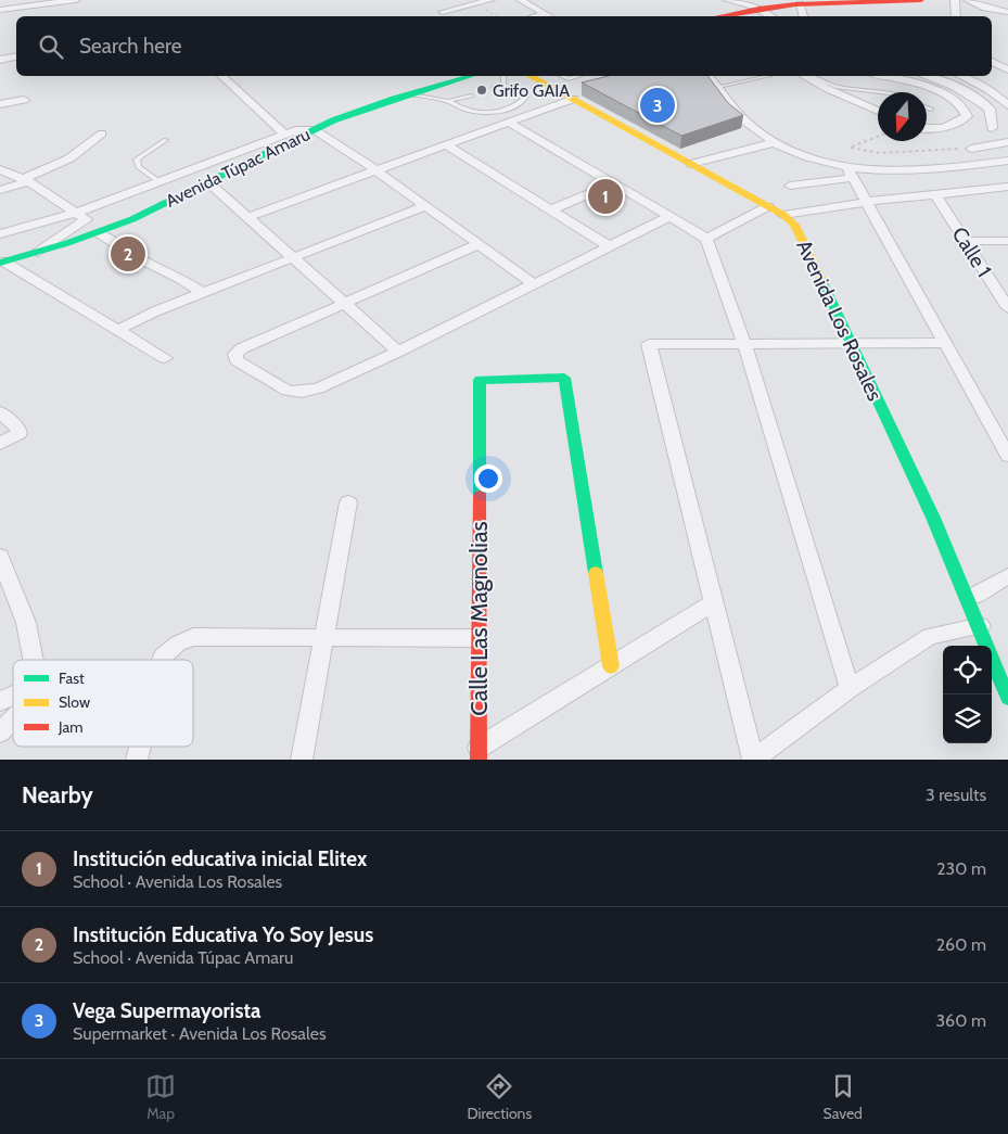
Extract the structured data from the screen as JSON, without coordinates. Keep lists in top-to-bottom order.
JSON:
{
  "streets": {
    "main road": ["Avenida Túpac Amaru", "Avenida Los Rosales", "Calle Las Magnolias"],
    "street": ["Calle 1"]
  },
  "places": ["Grifo GAIA"],
  "legend": ["Fast", "Slow", "Jam"],
  "north": "bottom",
  "page": {
    "search": "Search here",
    "pins": ["3", "1", "2"],
    "heading": ["Nearby", "3 results"],
    "list": [
      {
        "mark": "1",
        "name": "Institución educativa inicial Elitex",
        "note": "School · Avenida Los Rosales",
        "value": "230 m"
      },
      {
        "mark": "2",
        "name": "Institución Educativa Yo Soy Jesus",
        "note": "School · Avenida Túpac Amaru",
        "value": "260 m"
      },
      {
        "mark": "3",
        "name": "Vega Supermayorista",
        "note": "Supermarket · Avenida Los Rosales",
        "value": "360 m"
      }
    ],
    "nav": ["Map", "Directions", "Saved"]
  }
}
